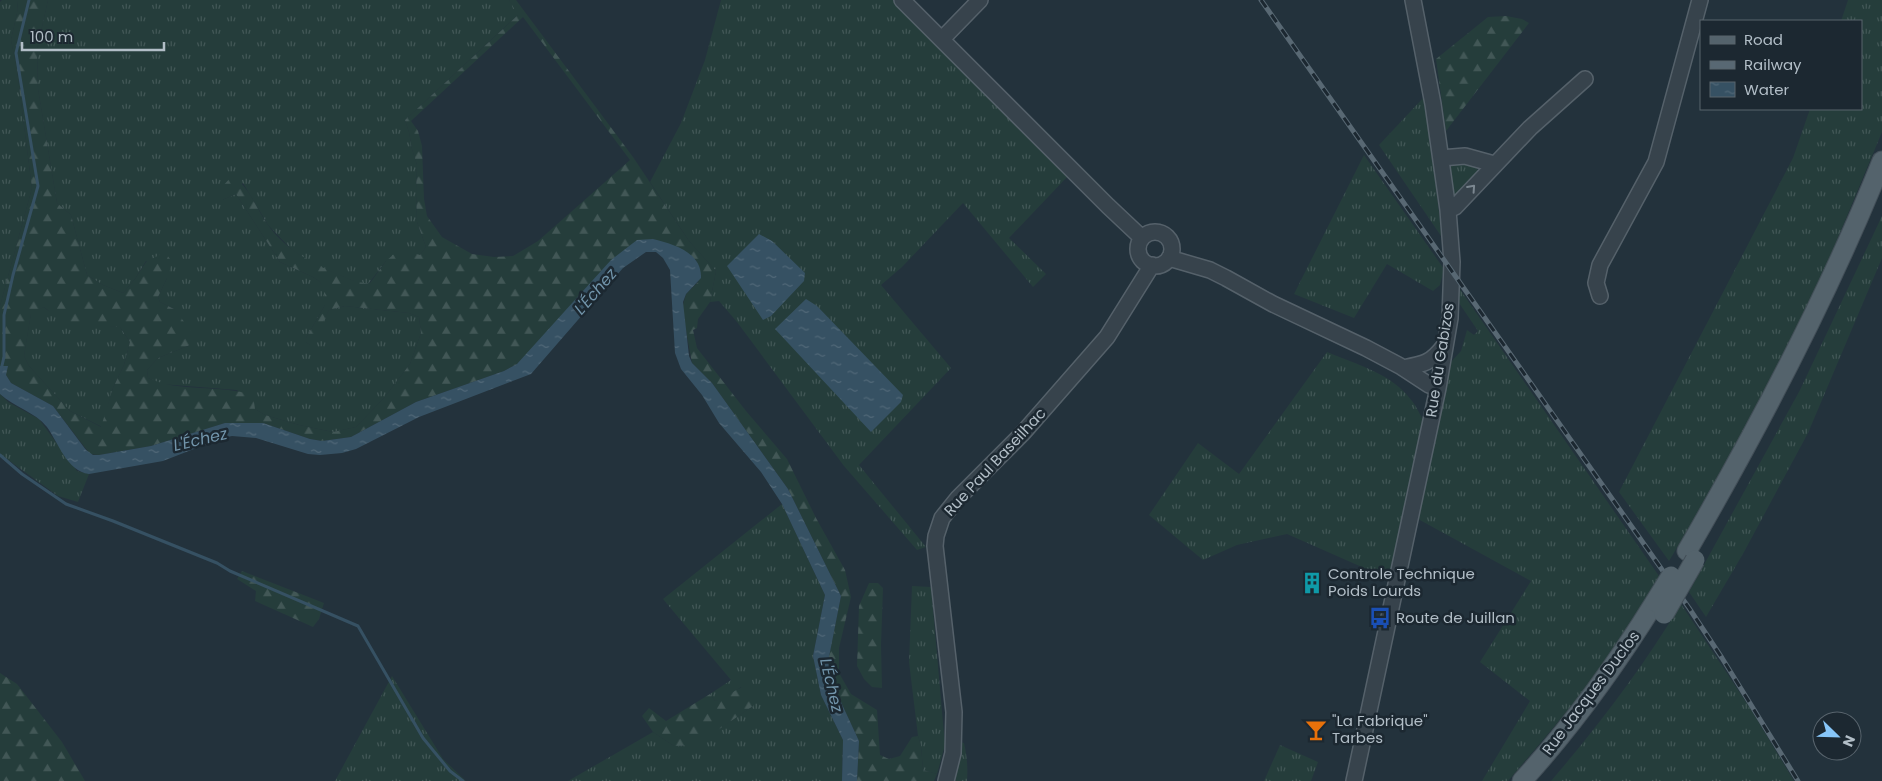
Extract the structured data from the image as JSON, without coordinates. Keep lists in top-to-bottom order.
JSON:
{
  "streets": {
    "main road": ["Rue Jacques Duclos"],
    "street": ["Rue du Gabizos", "Rue Paul Baseilhac"]
  },
  "water": ["L'Échez"],
  "places": {
    "building": ["Controle Technique Poids Lourds"],
    "bus stop": ["Route de Juillan"],
    "bar": ["\"La Fabrique\" Tarbes"]
  },
  "legend": ["Road", "Railway", "Water"],
  "scale_bar": "100 m",
  "north": "bottom right"
}
